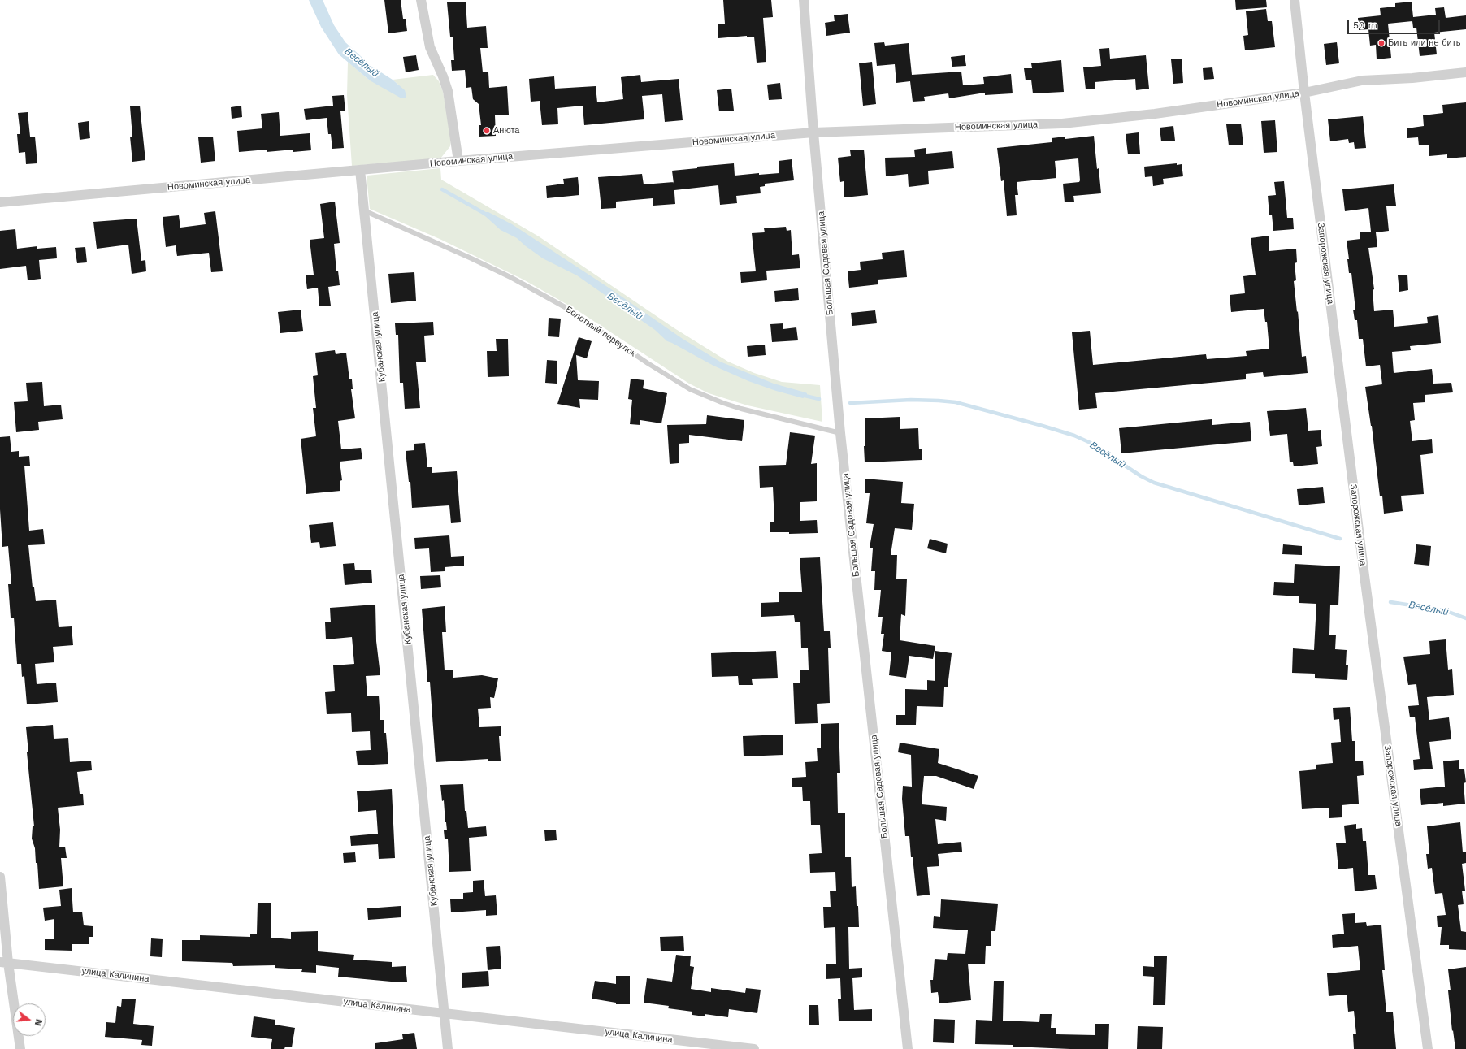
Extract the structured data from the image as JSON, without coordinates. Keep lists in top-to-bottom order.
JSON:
{
  "streets": {
    "street": [
      "Новоминская улица",
      "Большая Садовая улица",
      "Запорожская улица",
      "Кубанская улица",
      "улица Калинина"
    ],
    "lane": ["Болотный переулок"]
  },
  "crossings": [
    ["Новоминская улица", "Большая Садовая улица"],
    ["Новоминская улица", "Запорожская улица"],
    ["Новоминская улица", "Кубанская улица"],
    ["Большая Садовая улица", "Болотный переулок"],
    ["Болотный переулок", "Кубанская улица"],
    ["Кубанская улица", "улица Калинина"]
  ],
  "water": ["Весёлый"],
  "places": ["Бить или не бить", "Анюта"],
  "scale_bar": "50 m",
  "north": "right"
}
